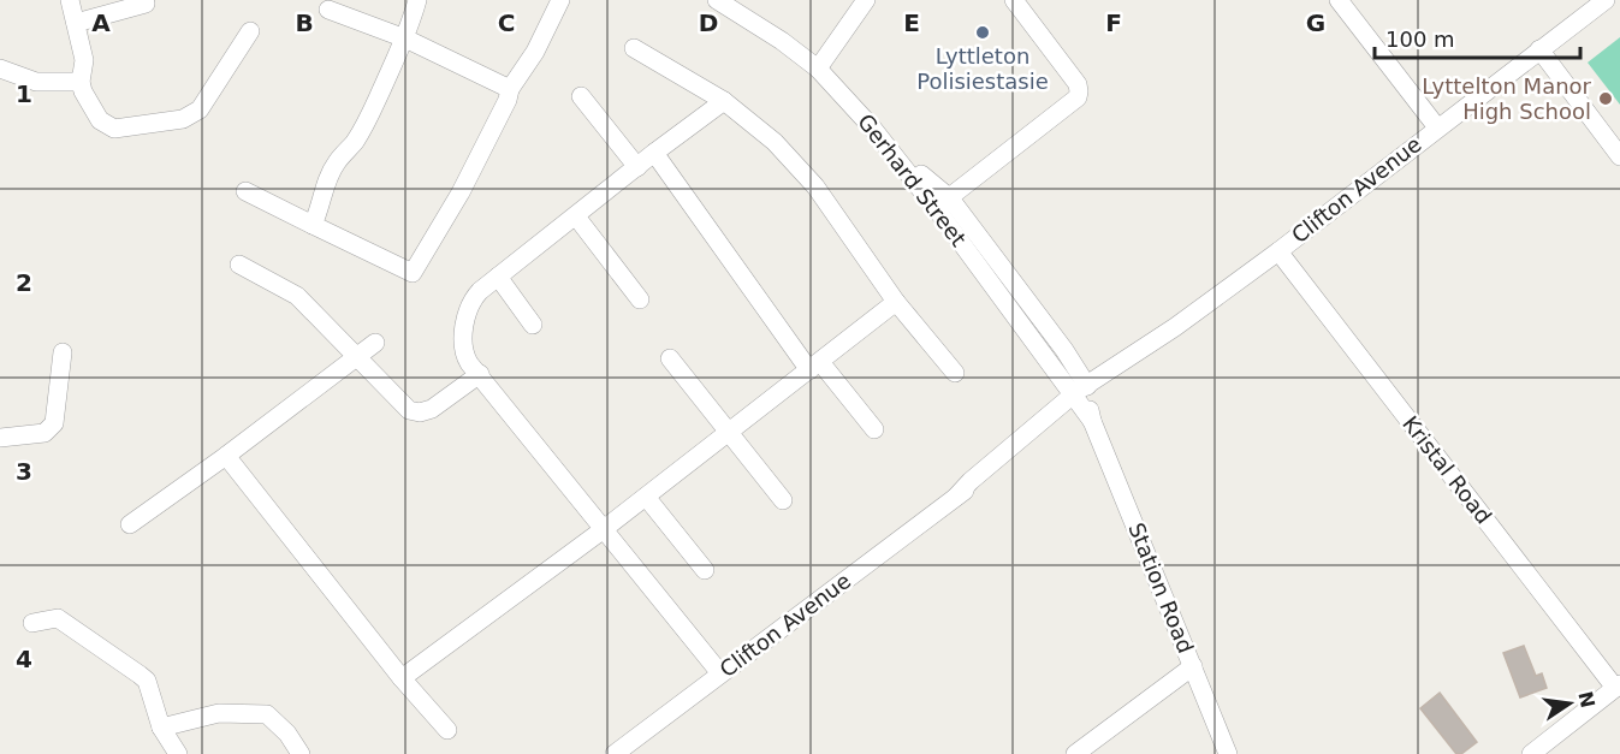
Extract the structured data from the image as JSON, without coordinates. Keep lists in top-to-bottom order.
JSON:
{
  "streets": {
    "street": [
      "Gerhard Street",
      "Clifton Avenue",
      "Kristal Road",
      "Station Road"
    ]
  },
  "crossings": [
    ["Gerhard Street", "Clifton Avenue"],
    ["Gerhard Street", "Station Road"],
    ["Clifton Avenue", "Kristal Road"],
    ["Clifton Avenue", "Station Road"]
  ],
  "places": ["Lyttleton Polisiestasie", "Lyttelton Manor High School"],
  "scale_bar": "100 m",
  "north": "right",
  "grid": {
    "columns": [
      "A",
      "B",
      "C",
      "D",
      "E",
      "F",
      "G"
    ],
    "rows": [
      "1",
      "2",
      "3",
      "4"
    ]
  }
}
